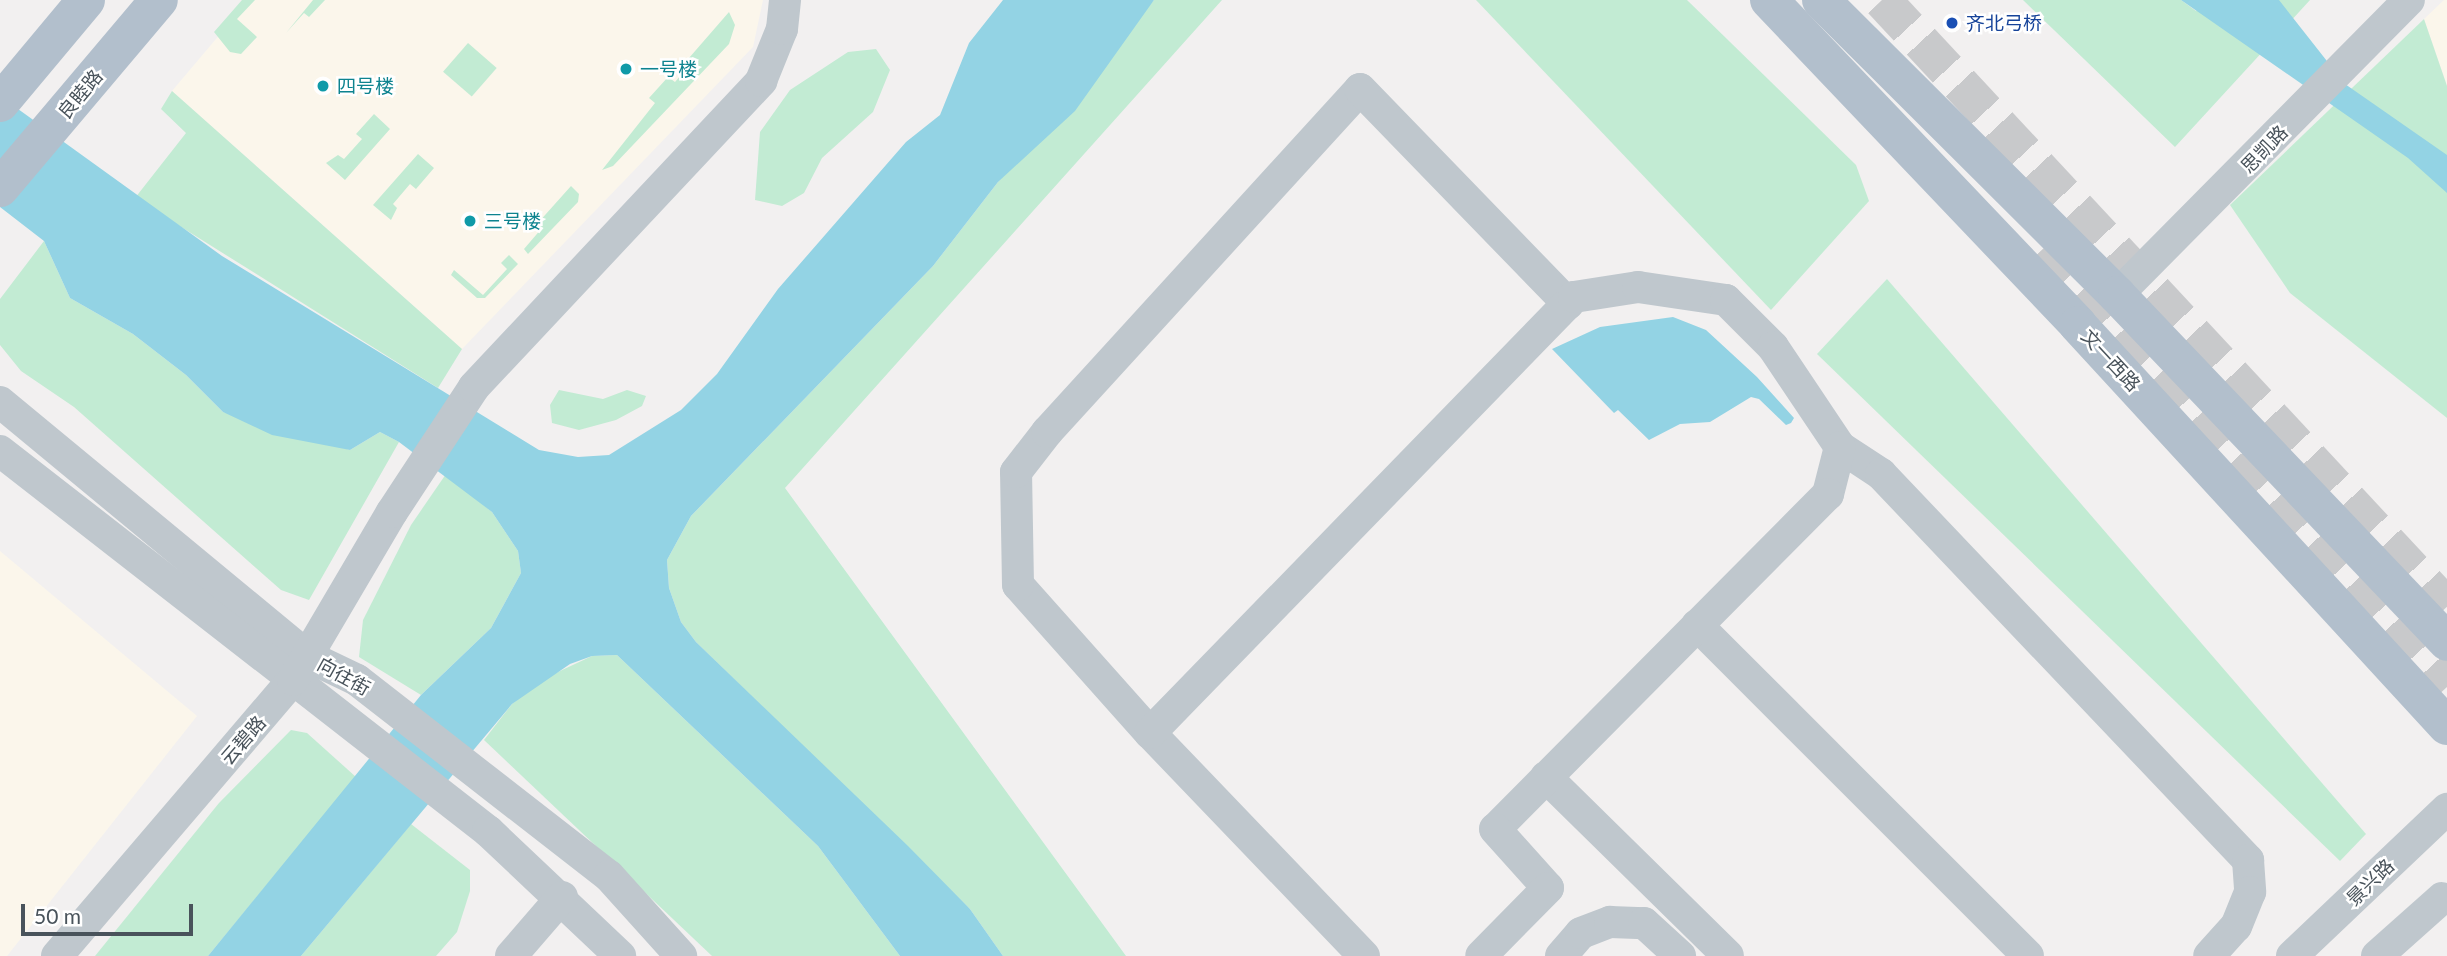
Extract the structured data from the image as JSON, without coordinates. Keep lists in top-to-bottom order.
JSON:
{
  "streets": {
    "main road": ["良睦路", "文一西路"],
    "street": [
      "思凯路",
      "向往街",
      "云碧路",
      "景兴路"
    ]
  },
  "crossings": [
    ["向往街", "云碧路"]
  ],
  "places": [
    "齐北弓桥",
    "一号楼",
    "四号楼",
    "三号楼"
  ],
  "scale_bar": "50 m"
}
